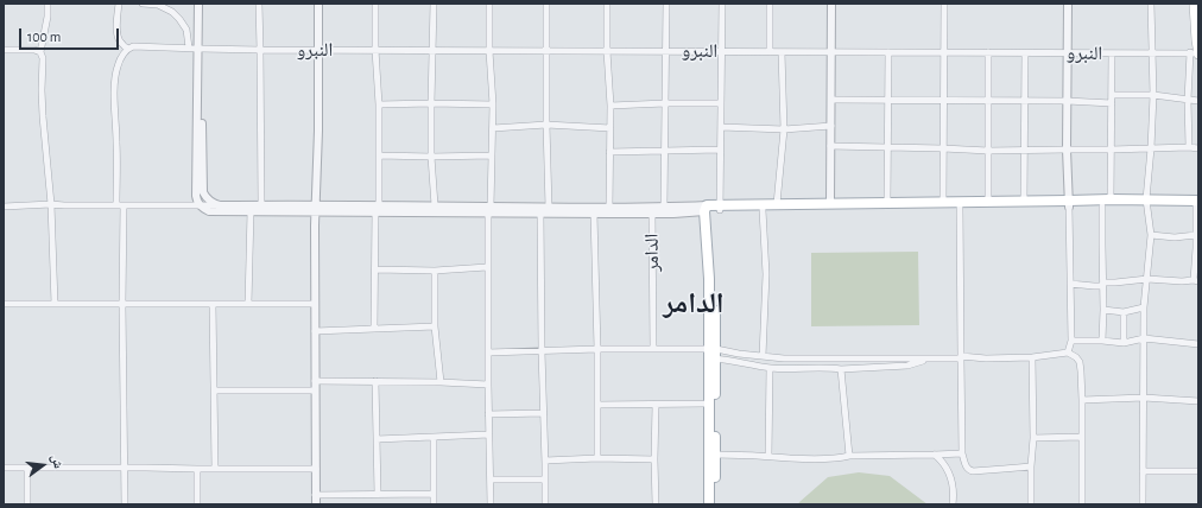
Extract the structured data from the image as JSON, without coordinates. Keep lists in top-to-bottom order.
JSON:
{
  "streets": {
    "street": ["النبرو", "الدامر"]
  },
  "districts": ["الدامر"],
  "scale_bar": "100 m",
  "north": "right"
}
